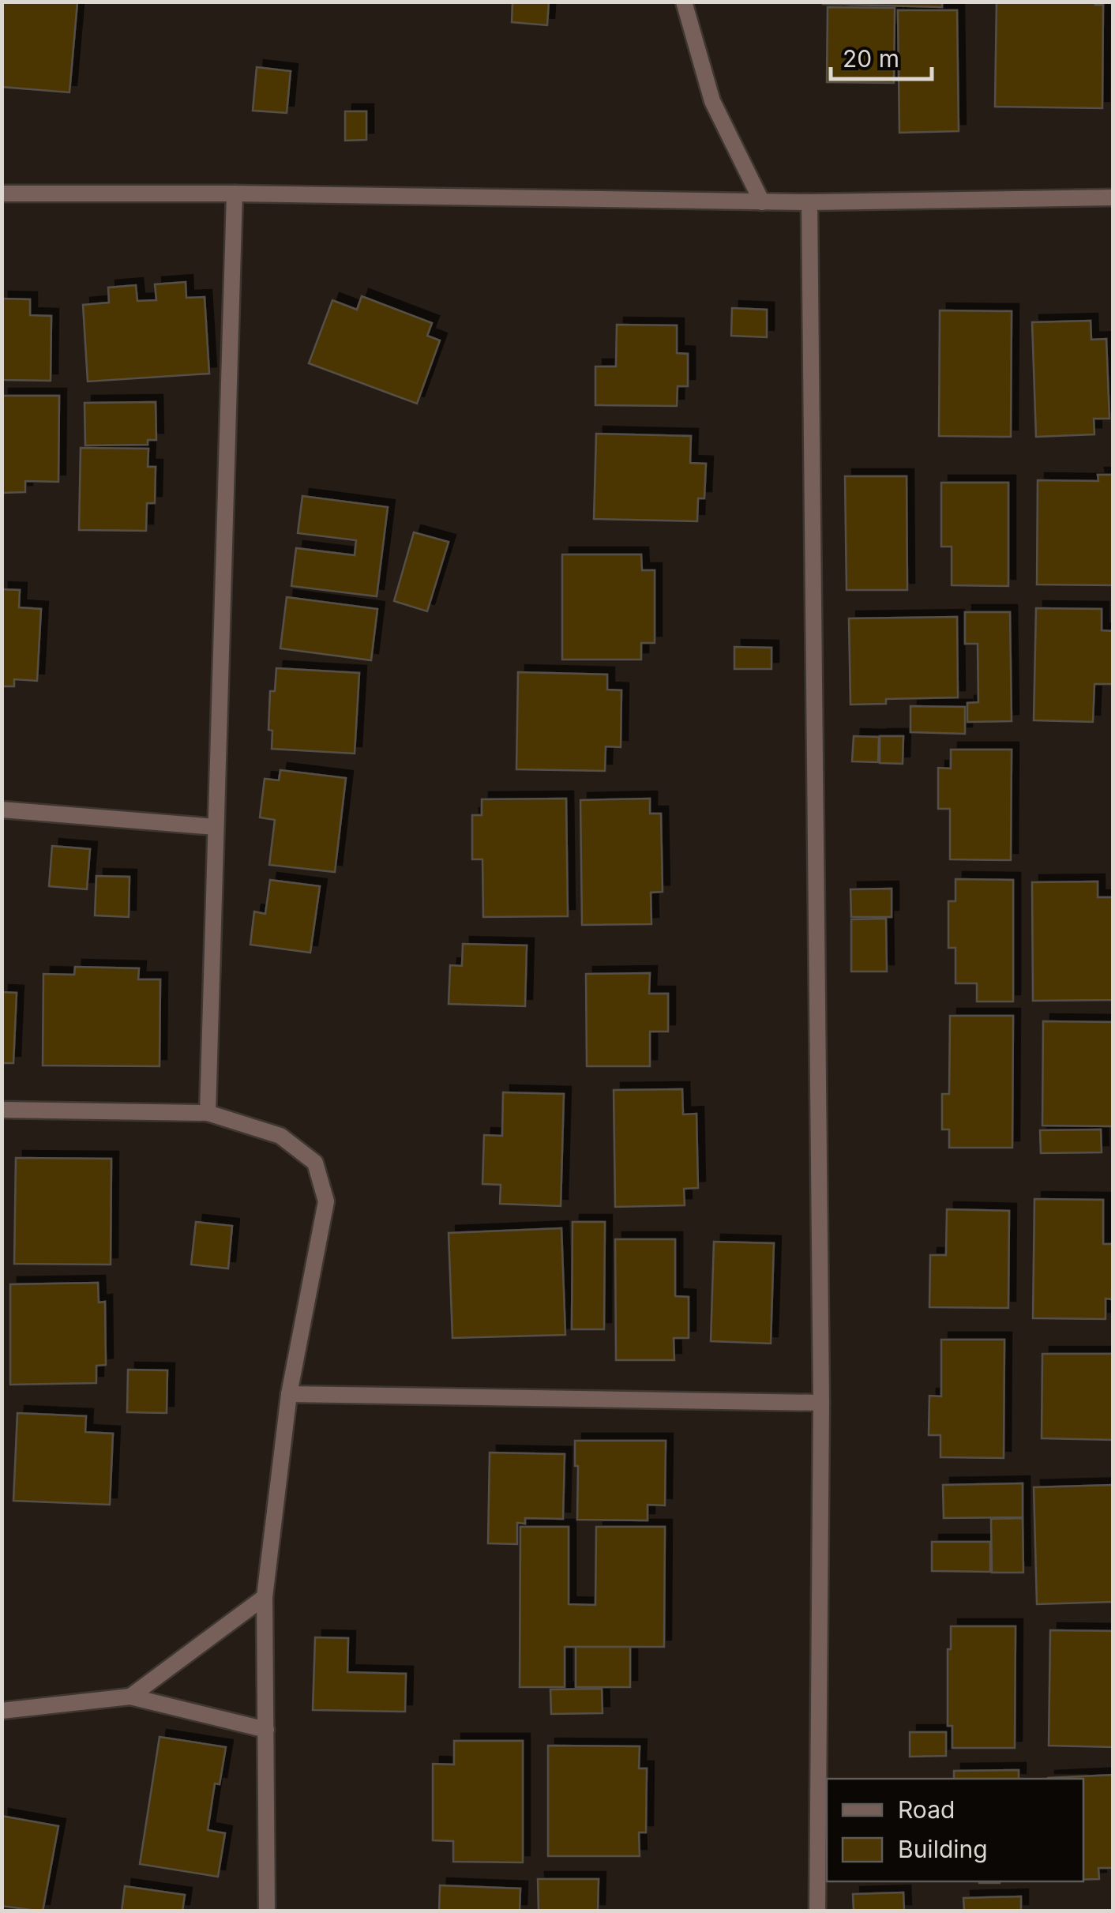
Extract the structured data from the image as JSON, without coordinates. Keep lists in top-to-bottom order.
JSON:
{
  "legend": ["Road", "Building"],
  "scale_bar": "20 m"
}
